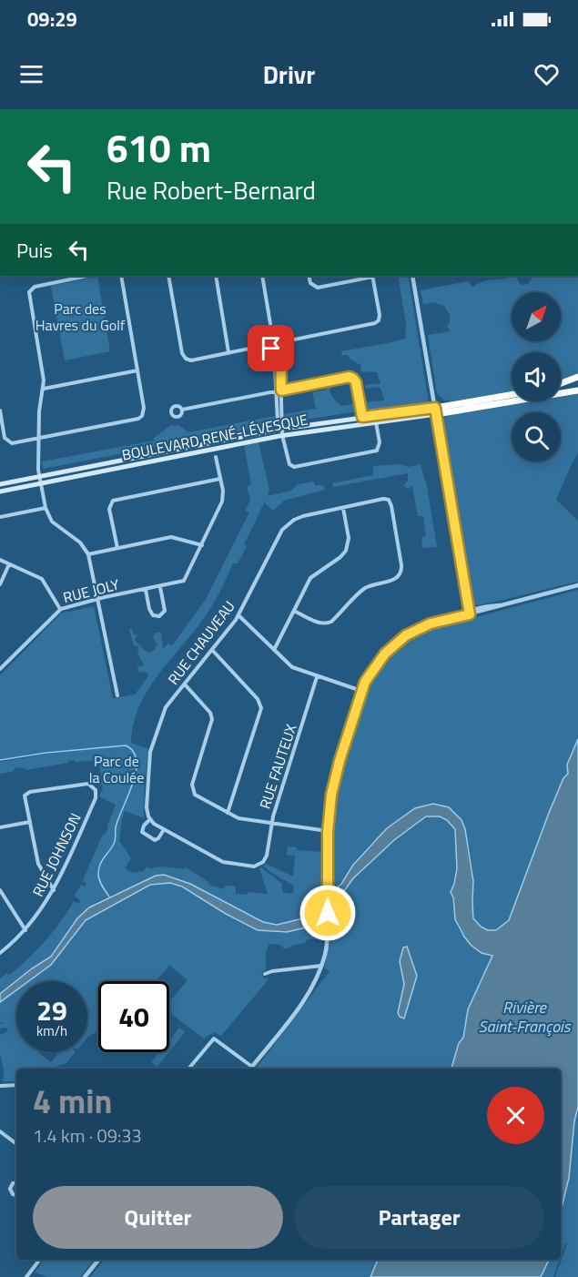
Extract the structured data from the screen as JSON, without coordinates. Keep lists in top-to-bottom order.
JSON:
{
  "streets": {
    "main road": ["BOULEVARD RENÉ-LÉVESQUE"],
    "street": [
      "RUE JOLY",
      "RUE CHAUVEAU",
      "RUE FAUTEUX",
      "RUE JOHNSON"
    ]
  },
  "crossings": [
    ["RUE CHAUVEAU", "RUE FAUTEUX"]
  ],
  "water": ["Rivière Saint-François"],
  "parks": ["Parc des Havres du Golf", "Parc de la Coulée"],
  "north": "top right",
  "page": {
    "status": "09:29",
    "header": "Drivr",
    "turn": ["610 m", "Rue Robert-Bernard"],
    "then": "Puis",
    "speed": "29 km/h",
    "limit": "40",
    "heading": ["4 min", "1.4 km · 09:33"],
    "buttons": ["Quitter", "Partager"]
  }
}
